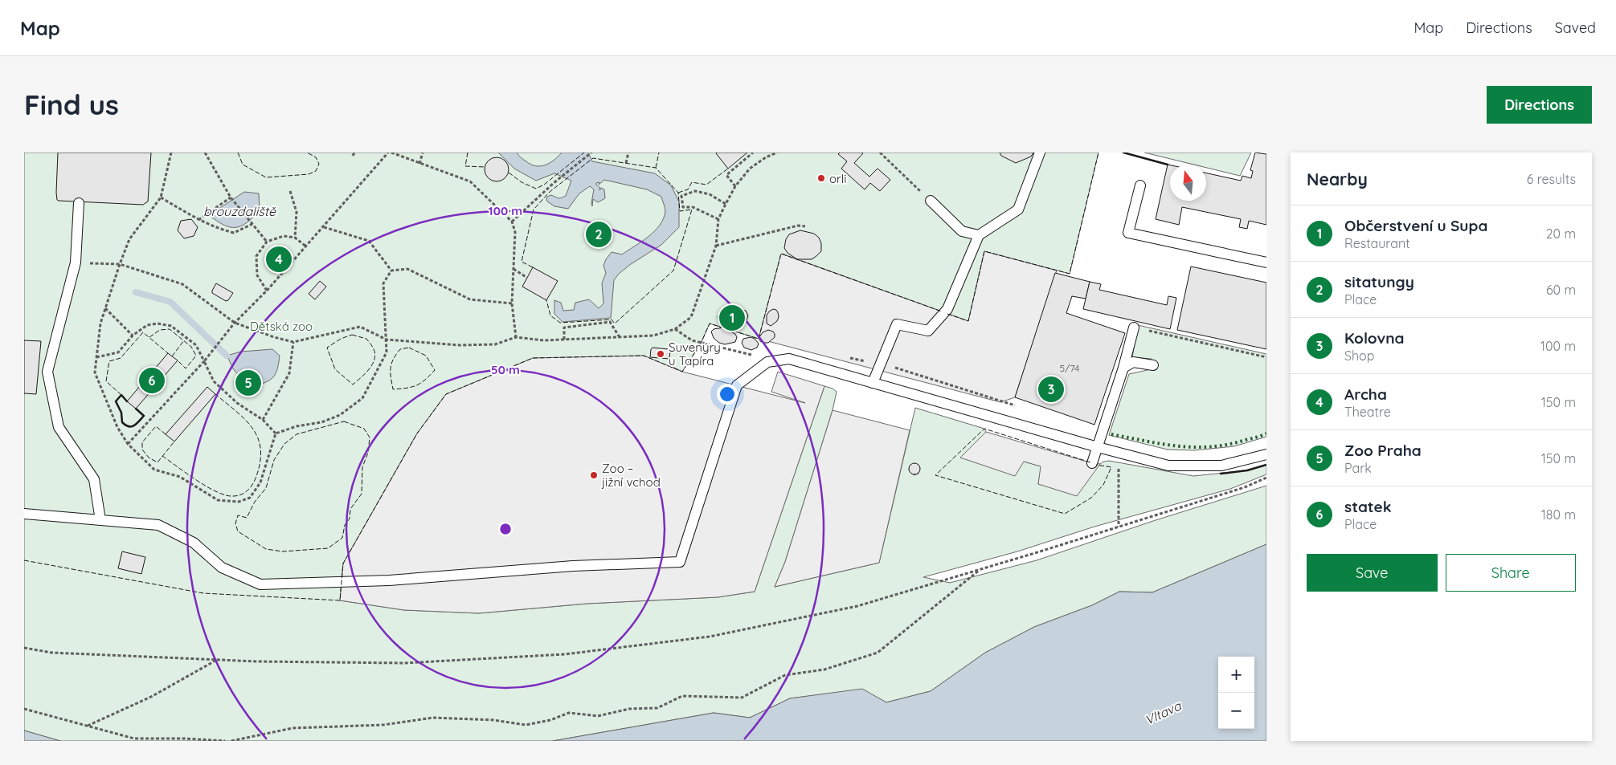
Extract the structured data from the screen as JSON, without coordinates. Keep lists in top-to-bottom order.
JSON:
{
  "water": ["brouzdaliště", "Vltava"],
  "parks": ["Dětská zoo"],
  "places": ["orli", "Suvenýry u Tapíra", "Zoo – jižní vchod"],
  "house_numbers": ["5/74"],
  "north": "top",
  "page": {
    "header": "Map",
    "nav": ["Map", "Directions", "Saved"],
    "buttons": [
      "Directions",
      ["Save", "Share"]
    ],
    "title": "Find us",
    "heading": ["Nearby", "6 results"],
    "list": [
      {
        "mark": "1",
        "name": "Občerstvení u Supa",
        "note": "Restaurant",
        "value": "20 m"
      },
      {
        "mark": "2",
        "name": "sitatungy",
        "note": "Place",
        "value": "60 m"
      },
      {
        "mark": "3",
        "name": "Kolovna",
        "note": "Shop",
        "value": "100 m"
      },
      {
        "mark": "4",
        "name": "Archa",
        "note": "Theatre",
        "value": "150 m"
      },
      {
        "mark": "5",
        "name": "Zoo Praha",
        "note": "Park",
        "value": "150 m"
      },
      {
        "mark": "6",
        "name": "statek",
        "note": "Place",
        "value": "180 m"
      }
    ],
    "pins": [
      "2",
      "4",
      "1",
      "6",
      "5",
      "3"
    ],
    "map_buttons": ["+", "−"]
  },
  "rings": ["100 m", "50 m"]
}
